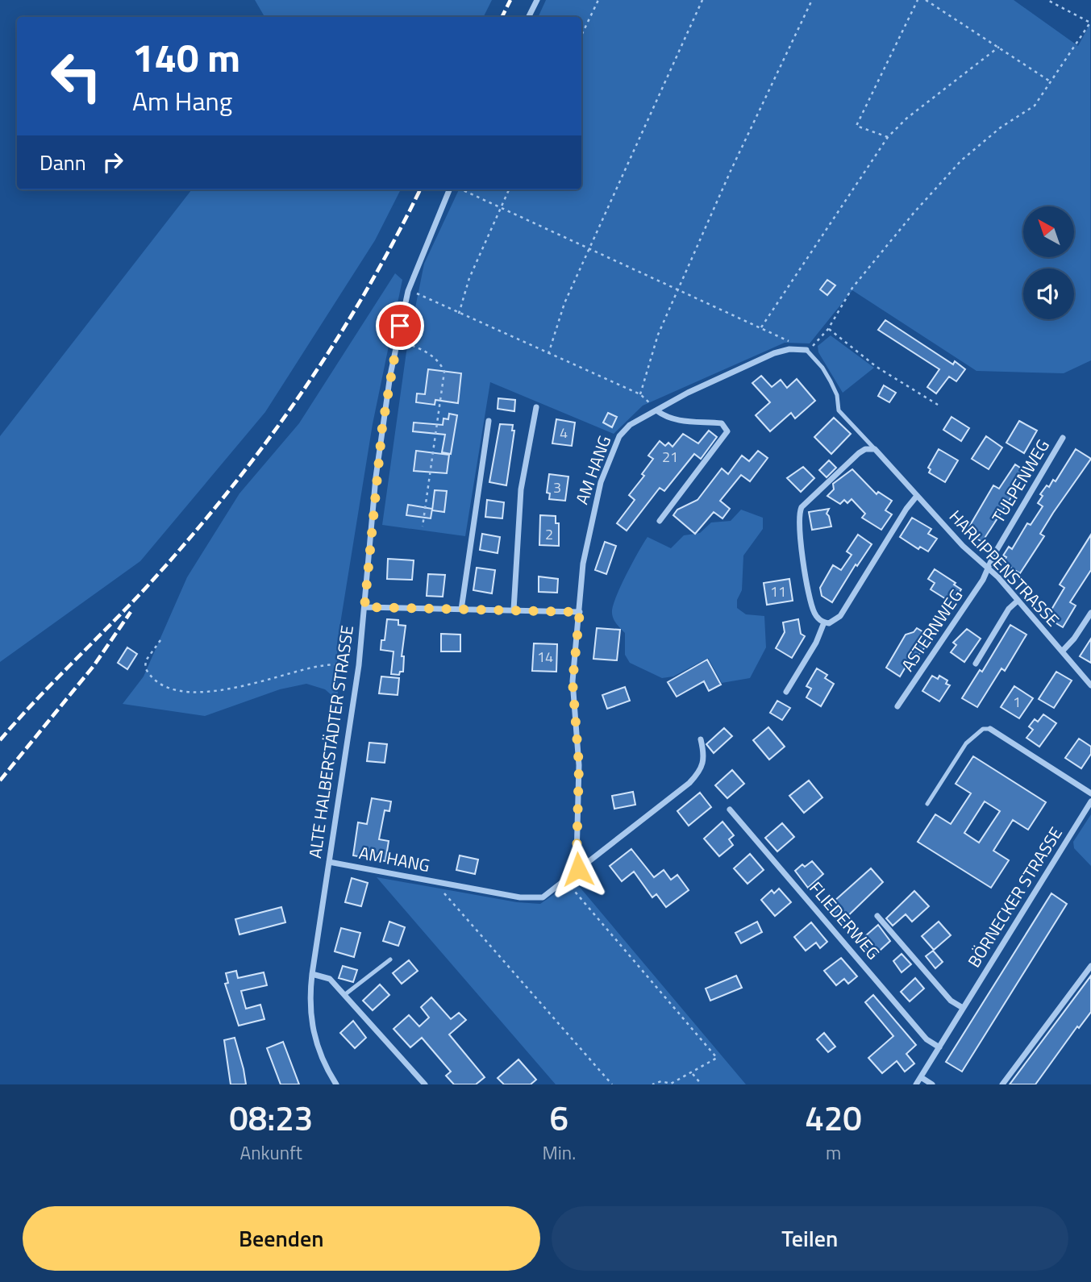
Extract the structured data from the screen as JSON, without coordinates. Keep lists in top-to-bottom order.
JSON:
{
  "streets": {
    "street": [
      "AM HANG",
      "TULPENWEG",
      "HARLIPPENSTRASSE",
      "ASTERNWEG",
      "ALTE HALBERSTÄDTER STRASSE",
      "BÖRNECKER STRASSE",
      "FLIEDERWEG"
    ]
  },
  "crossings": [
    ["AM HANG", "ALTE HALBERSTÄDTER STRASSE"],
    ["TULPENWEG", "HARLIPPENSTRASSE"],
    ["TULPENWEG", "ASTERNWEG"],
    ["HARLIPPENSTRASSE", "ASTERNWEG"],
    ["BÖRNECKER STRASSE", "FLIEDERWEG"]
  ],
  "house_numbers": [
    "4",
    "21",
    "3",
    "2",
    "11",
    "14",
    "1"
  ],
  "north": "top left",
  "page": {
    "turn": ["140 m", "Am Hang"],
    "then": "Dann",
    "eta": [
      "08:23",
      "Ankunft",
      "6",
      "Min.",
      "420",
      "m"
    ],
    "buttons": ["Beenden", "Teilen"]
  }
}
